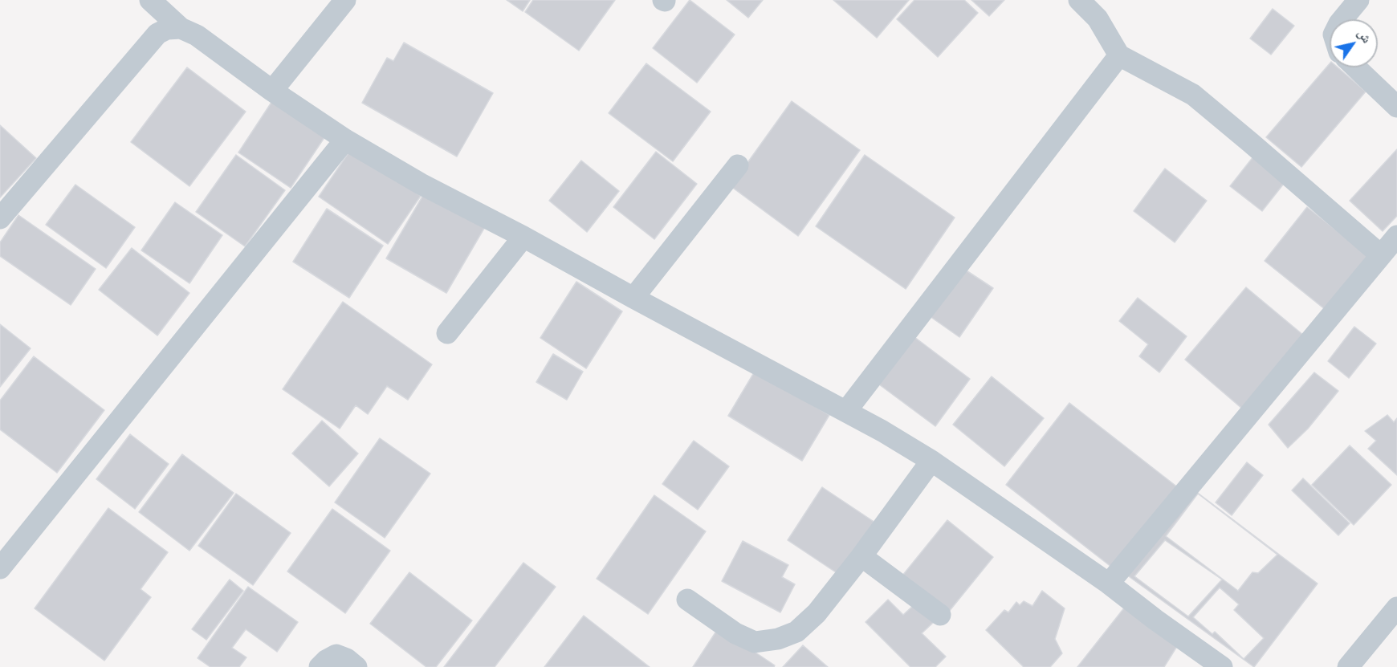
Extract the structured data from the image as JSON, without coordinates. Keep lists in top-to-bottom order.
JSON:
{
  "north": "top right"
}
